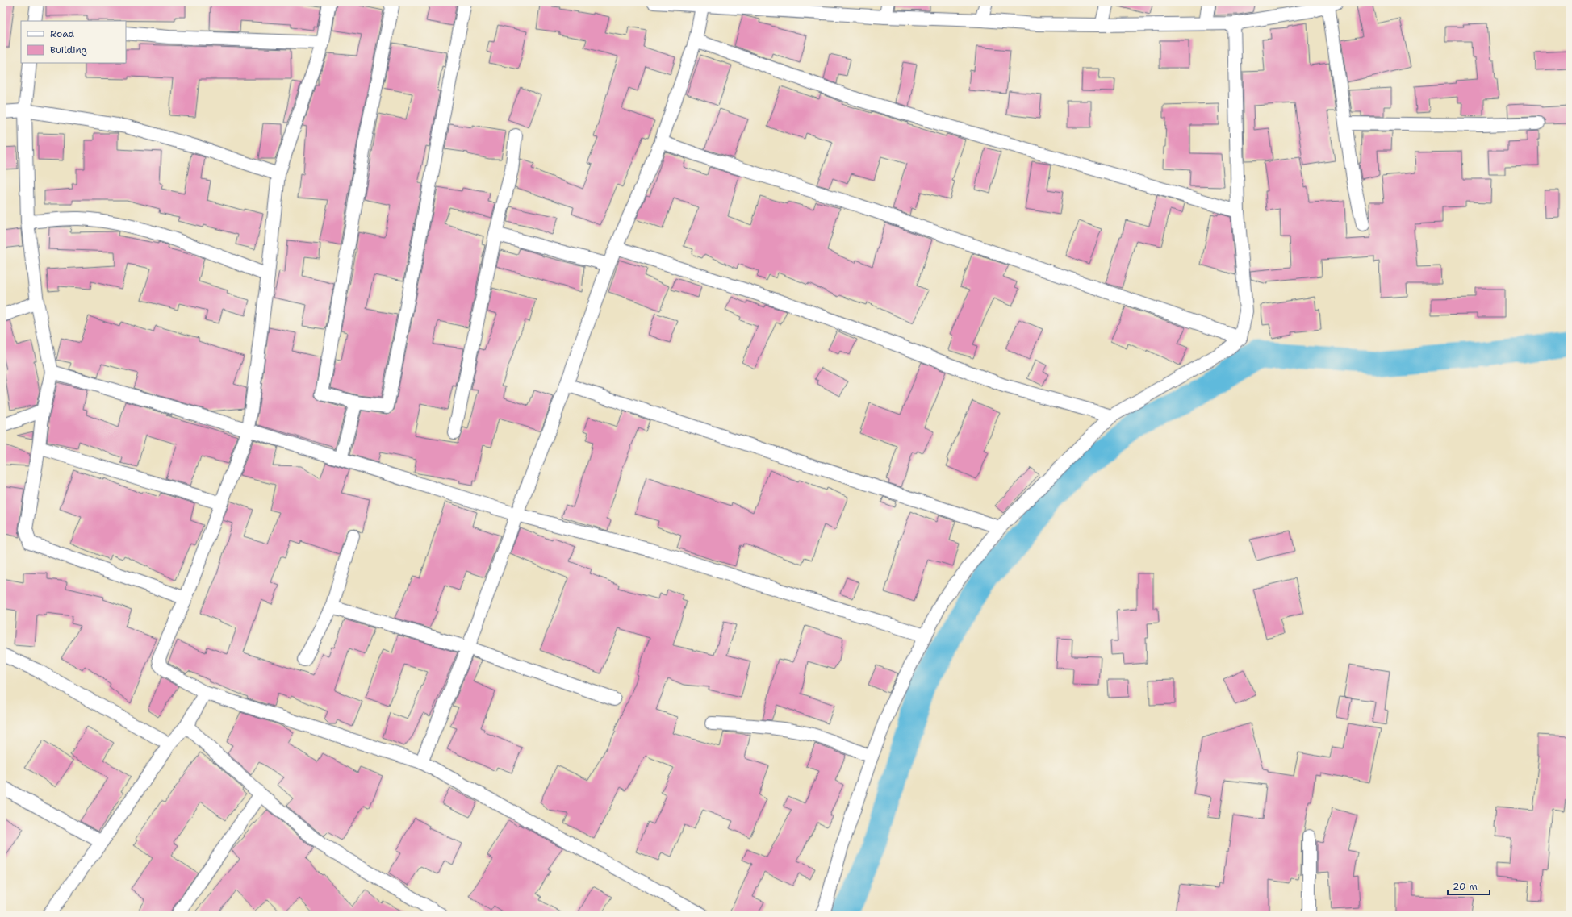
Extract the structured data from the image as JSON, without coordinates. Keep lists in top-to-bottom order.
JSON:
{
  "legend": ["Road", "Building"],
  "scale_bar": "20 m"
}
